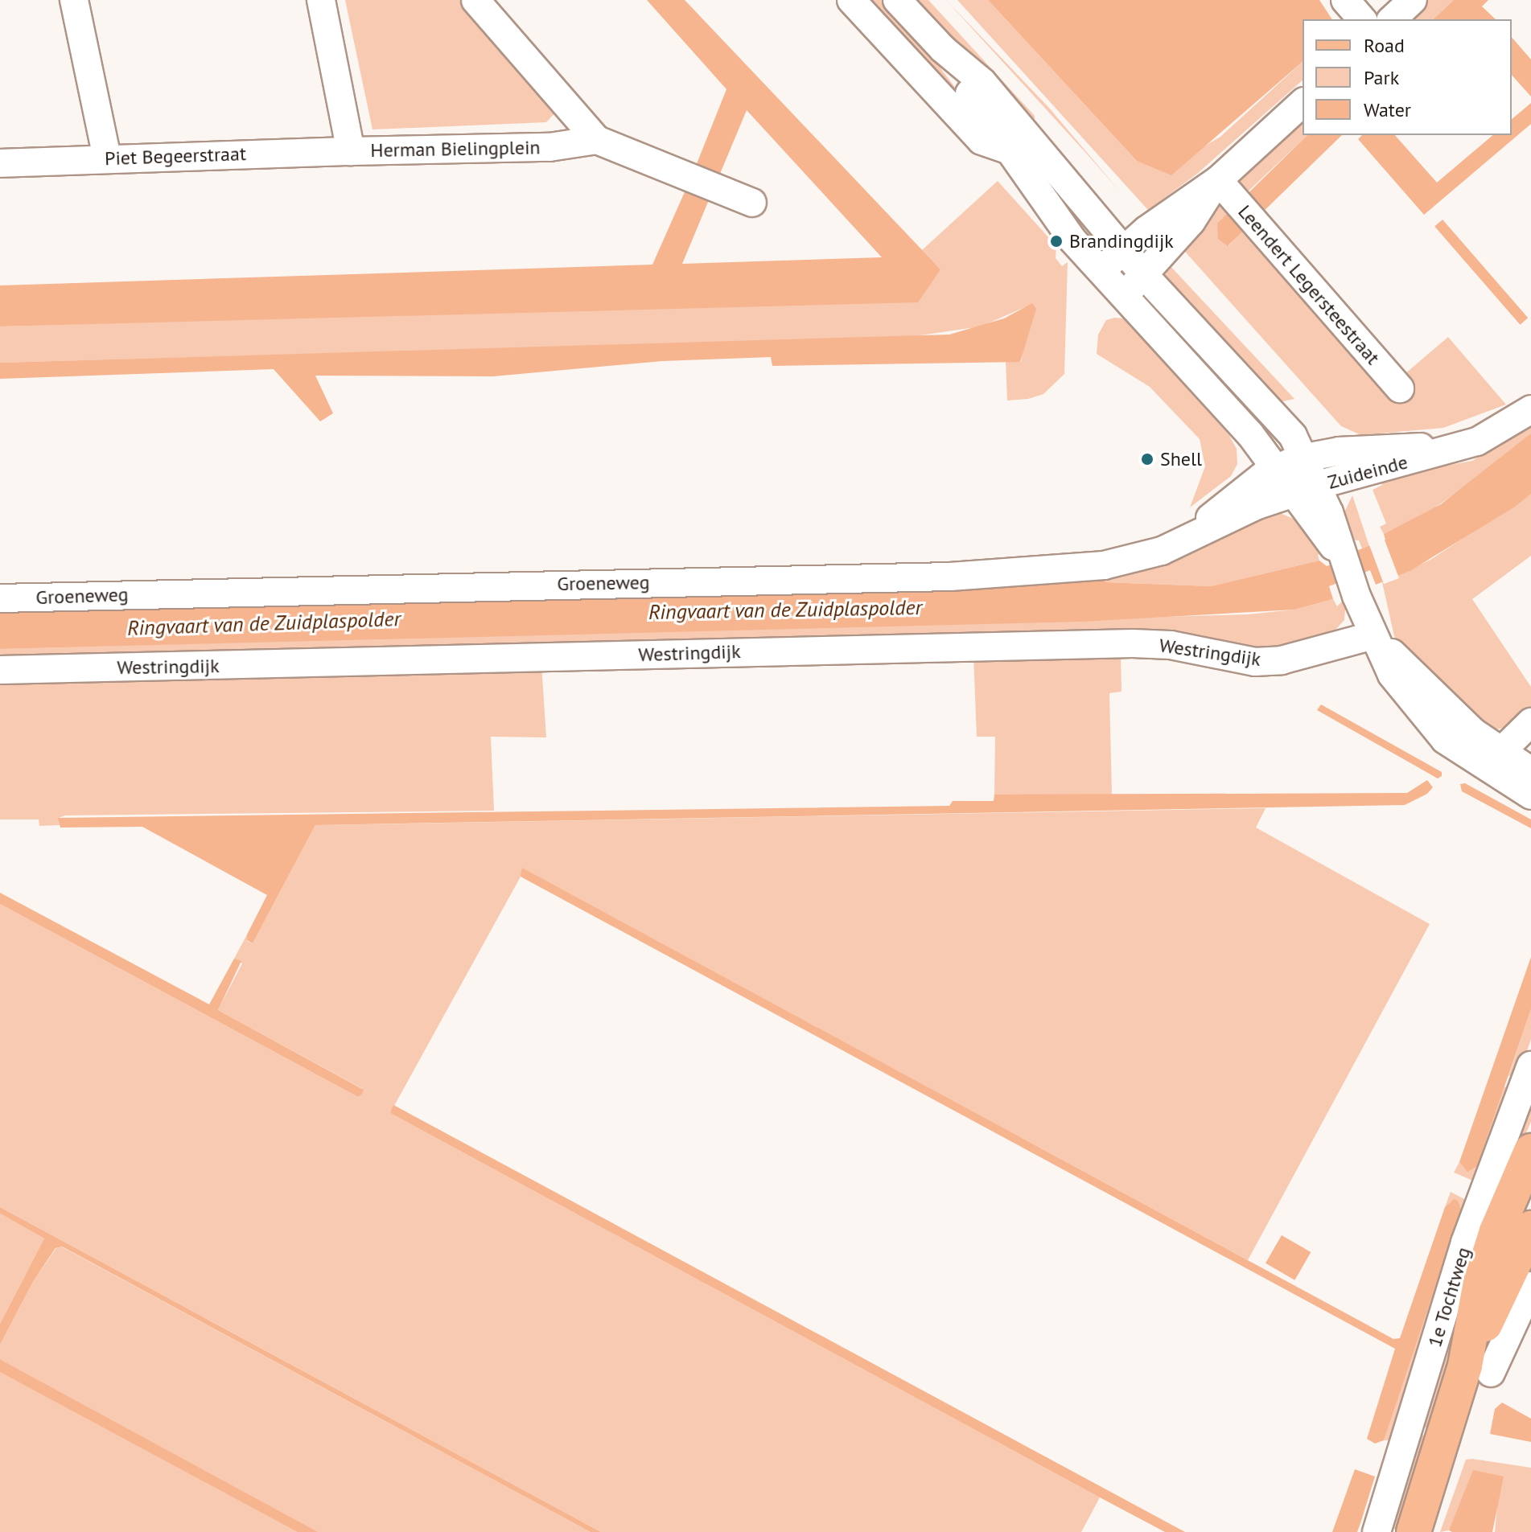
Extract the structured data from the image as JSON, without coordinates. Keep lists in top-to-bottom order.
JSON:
{
  "streets": {
    "main road": ["1e Tochtweg"],
    "street": [
      "Herman Bielingplein",
      "Piet Begeerstraat",
      "Leendert Legersteestraat",
      "Zuideinde",
      "Groeneweg",
      "Westringdijk"
    ]
  },
  "crossings": [
    ["Herman Bielingplein", "Piet Begeerstraat"],
    ["Zuideinde", "Groeneweg"]
  ],
  "water": ["Ringvaart van de Zuidplaspolder"],
  "places": ["Brandingdijk", "Shell"],
  "legend": ["Road", "Park", "Water"]
}
